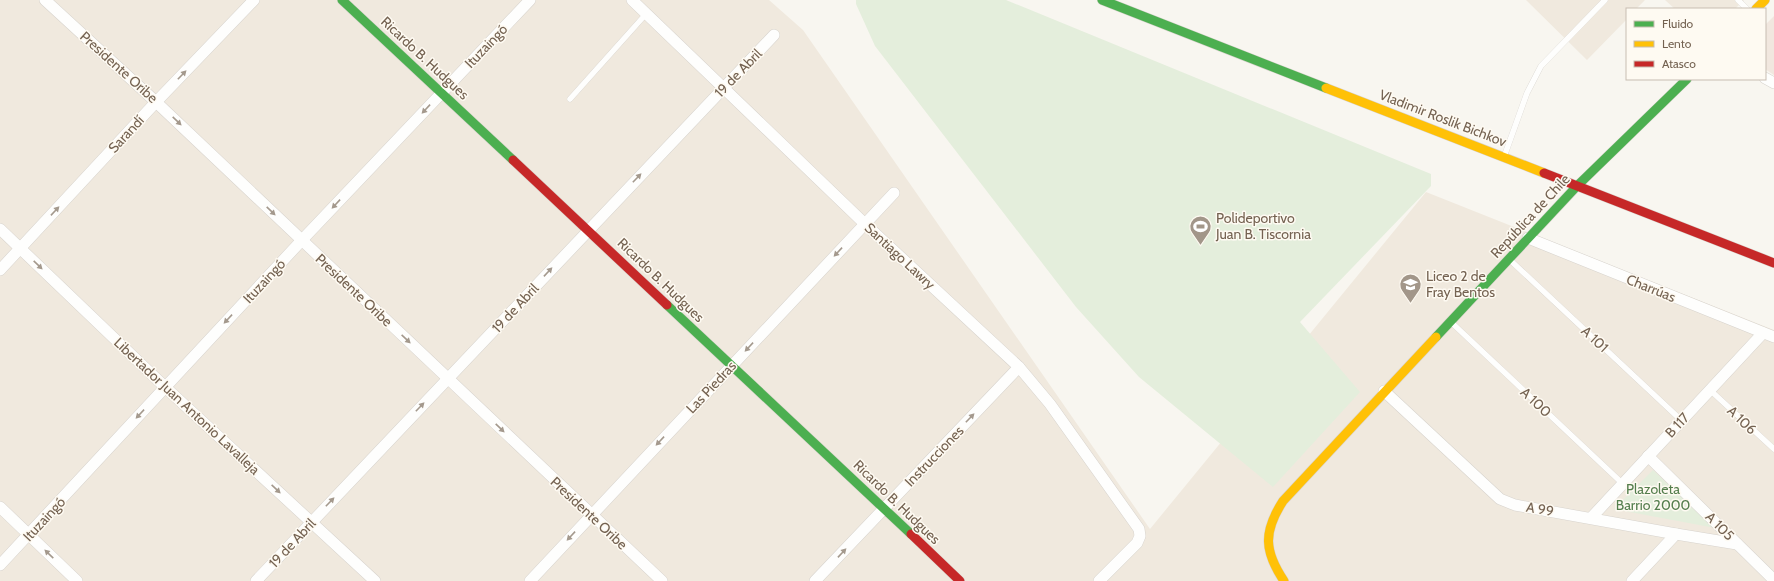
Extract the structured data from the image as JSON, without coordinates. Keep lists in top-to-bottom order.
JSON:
{
  "streets": {
    "street": [
      "Ituzaingó",
      "Ricardo B. Hudgues",
      "Presidente Oribe",
      "19 de Abril",
      "Vladimir Roslik Bichkov",
      "Sarandí",
      "República de Chile",
      "Santiago Lawry",
      "Charrúas",
      "Las Piedras",
      "Libertador Juan Antonio Lavalleja",
      "B 117",
      "Instrucciones",
      "A 99",
      "A 105"
    ],
    "lane": ["A 101", "A 100", "A 106"]
  },
  "crossings": [
    ["Ituzaingó", "Ricardo B. Hudgues"],
    ["Ituzaingó", "Presidente Oribe"],
    ["Ituzaingó", "Libertador Juan Antonio Lavalleja"],
    ["Ricardo B. Hudgues", "19 de Abril"],
    ["Ricardo B. Hudgues", "Las Piedras"],
    ["Ricardo B. Hudgues", "Instrucciones"],
    ["Presidente Oribe", "19 de Abril"],
    ["Presidente Oribe", "Sarandí"],
    ["Presidente Oribe", "Las Piedras"],
    ["19 de Abril", "Santiago Lawry"],
    ["19 de Abril", "Libertador Juan Antonio Lavalleja"],
    ["Vladimir Roslik Bichkov", "República de Chile"],
    ["Sarandí", "Libertador Juan Antonio Lavalleja"],
    ["República de Chile", "Charrúas"],
    ["República de Chile", "A 101"],
    ["República de Chile", "A 100"],
    ["República de Chile", "A 99"],
    ["Santiago Lawry", "Las Piedras"],
    ["Santiago Lawry", "Instrucciones"],
    ["Charrúas", "B 117"],
    ["A 101", "B 117"],
    ["A 100", "B 117"],
    ["A 106", "B 117"],
    ["B 117", "A 99"],
    ["B 117", "A 105"],
    ["A 99", "A 105"]
  ],
  "one_way": [
    "Ituzaingó",
    "Presidente Oribe",
    "19 de Abril",
    "Sarandí",
    "Las Piedras",
    "Libertador Juan Antonio Lavalleja",
    "Instrucciones"
  ],
  "parks": ["Plazoleta Barrio 2000"],
  "places": {
    "sports": ["Polideportivo Juan B. Tiscornia"],
    "school or university": ["Liceo 2 de Fray Bentos"]
  },
  "legend": ["Fluido", "Lento", "Atasco"]
}
